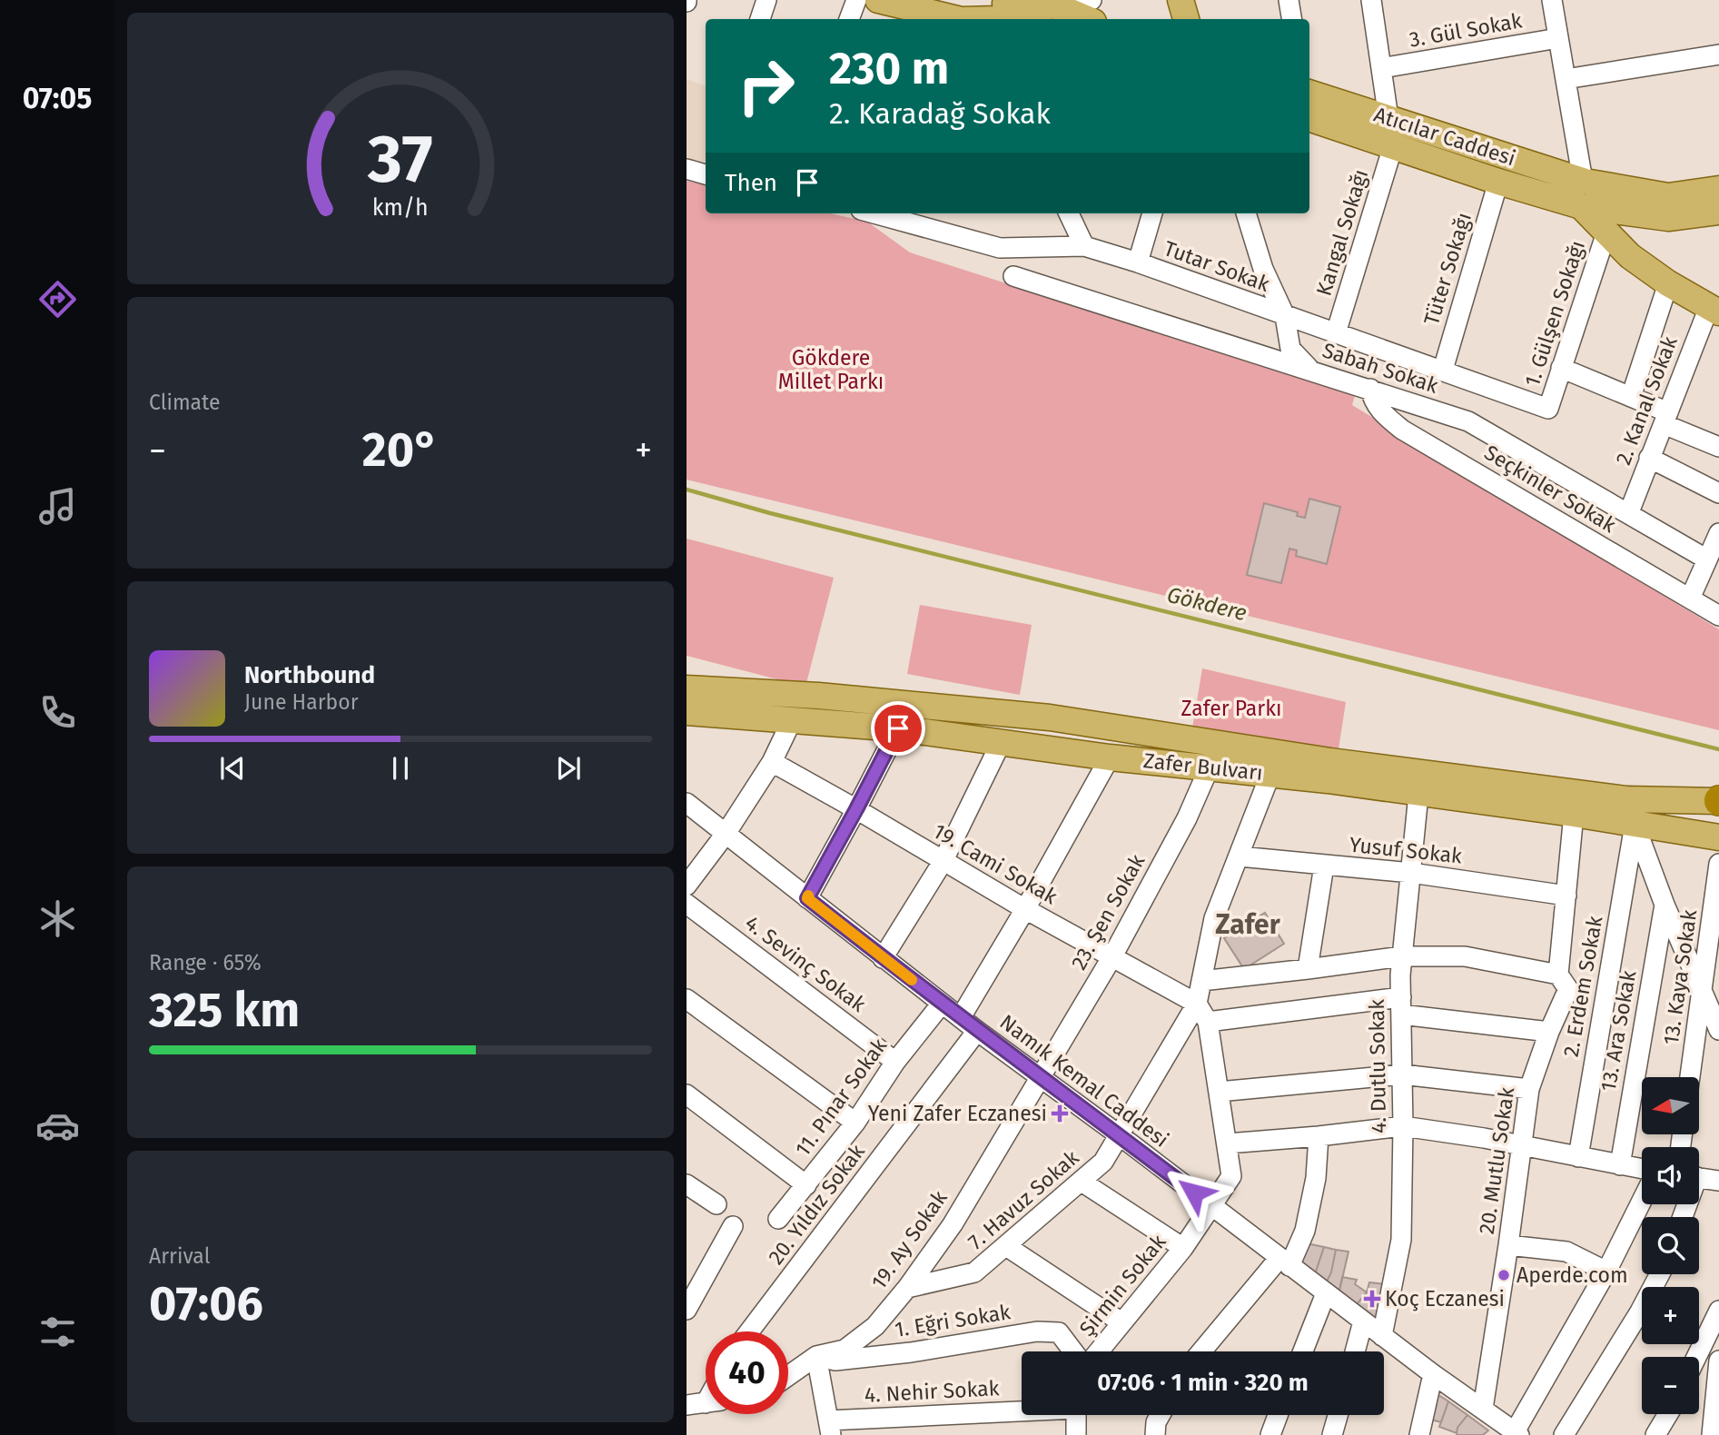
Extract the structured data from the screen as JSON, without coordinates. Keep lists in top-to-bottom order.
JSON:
{
  "streets": {
    "main road": ["Atıcılar Caddesi", "Zafer Bulvarı"],
    "street": [
      "3. Gül Sokak",
      "Kangal Sokağı",
      "Tutar Sokak",
      "Tüter Sokağı",
      "1. Gülşen Sokağı",
      "Sabah Sokak",
      "2. Kanal Sokak",
      "Seçkinler Sokak",
      "Yusuf Sokak",
      "19. Cami Sokak",
      "23. Şen Sokak",
      "4. Sevinç Sokak",
      "13. Kaya Sokak",
      "2. Erdem Sokak",
      "13. Ara Sokak",
      "4. Dutlu Sokak",
      "Namık Kemal Caddesi",
      "11. Pınar Sokak",
      "20. Mutlu Sokak",
      "7. Havuz Sokak",
      "20. Yıldız Sokak",
      "19. Ay Sokak",
      "Şirmin Sokak",
      "1. Eğri Sokak",
      "4. Nehir Sokak"
    ]
  },
  "crossings": [
    ["Atıcılar Caddesi", "Kangal Sokağı"],
    ["Atıcılar Caddesi", "Tüter Sokağı"],
    ["Atıcılar Caddesi", "1. Gülşen Sokağı"],
    ["Atıcılar Caddesi", "2. Kanal Sokak"],
    ["Kangal Sokağı", "Tutar Sokak"],
    ["Tutar Sokak", "Tüter Sokağı"],
    ["Tutar Sokak", "1. Gülşen Sokağı"],
    ["Sabah Sokak", "2. Kanal Sokak"],
    ["Sabah Sokak", "Seçkinler Sokak"],
    ["Zafer Bulvarı", "23. Şen Sokak"],
    ["Zafer Bulvarı", "2. Erdem Sokak"],
    ["Zafer Bulvarı", "4. Dutlu Sokak"],
    ["Zafer Bulvarı", "20. Mutlu Sokak"],
    ["Zafer Bulvarı", "7. Havuz Sokak"],
    ["Yusuf Sokak", "4. Dutlu Sokak"],
    ["Yusuf Sokak", "20. Mutlu Sokak"],
    ["Yusuf Sokak", "7. Havuz Sokak"],
    ["19. Cami Sokak", "23. Şen Sokak"],
    ["19. Cami Sokak", "7. Havuz Sokak"],
    ["23. Şen Sokak", "Namık Kemal Caddesi"],
    ["23. Şen Sokak", "19. Ay Sokak"],
    ["4. Sevinç Sokak", "11. Pınar Sokak"],
    ["4. Dutlu Sokak", "Namık Kemal Caddesi"],
    ["Namık Kemal Caddesi", "11. Pınar Sokak"],
    ["Namık Kemal Caddesi", "20. Mutlu Sokak"],
    ["Namık Kemal Caddesi", "7. Havuz Sokak"],
    ["Namık Kemal Caddesi", "20. Yıldız Sokak"],
    ["Namık Kemal Caddesi", "19. Ay Sokak"],
    ["Namık Kemal Caddesi", "Şirmin Sokak"],
    ["7. Havuz Sokak", "19. Ay Sokak"],
    ["19. Ay Sokak", "1. Eğri Sokak"]
  ],
  "districts": ["Zafer"],
  "water": ["Gökdere"],
  "parks": ["Gökdere Millet Parkı", "Zafer Parkı"],
  "places": {
    "health": ["Yeni Zafer Eczanesi", "Koç Eczanesi"],
    "other": ["Aperde.com"]
  },
  "north": "left",
  "page": {
    "tabs": "07:05",
    "turn": ["230 m", "2. Karadağ Sokak"],
    "then": "Then",
    "tile": [
      "Climate",
      ["Range · 65%", "325 km"],
      ["Arrival", "07:06"]
    ],
    "heat": ["−", "20°", "+"],
    "song": ["Northbound", "June Harbor"],
    "map_buttons": ["+", "−"],
    "limit": "40",
    "trip": "07:06 · 1 min · 320 m",
    "gauge": ["37", "km/h"]
  }
}
